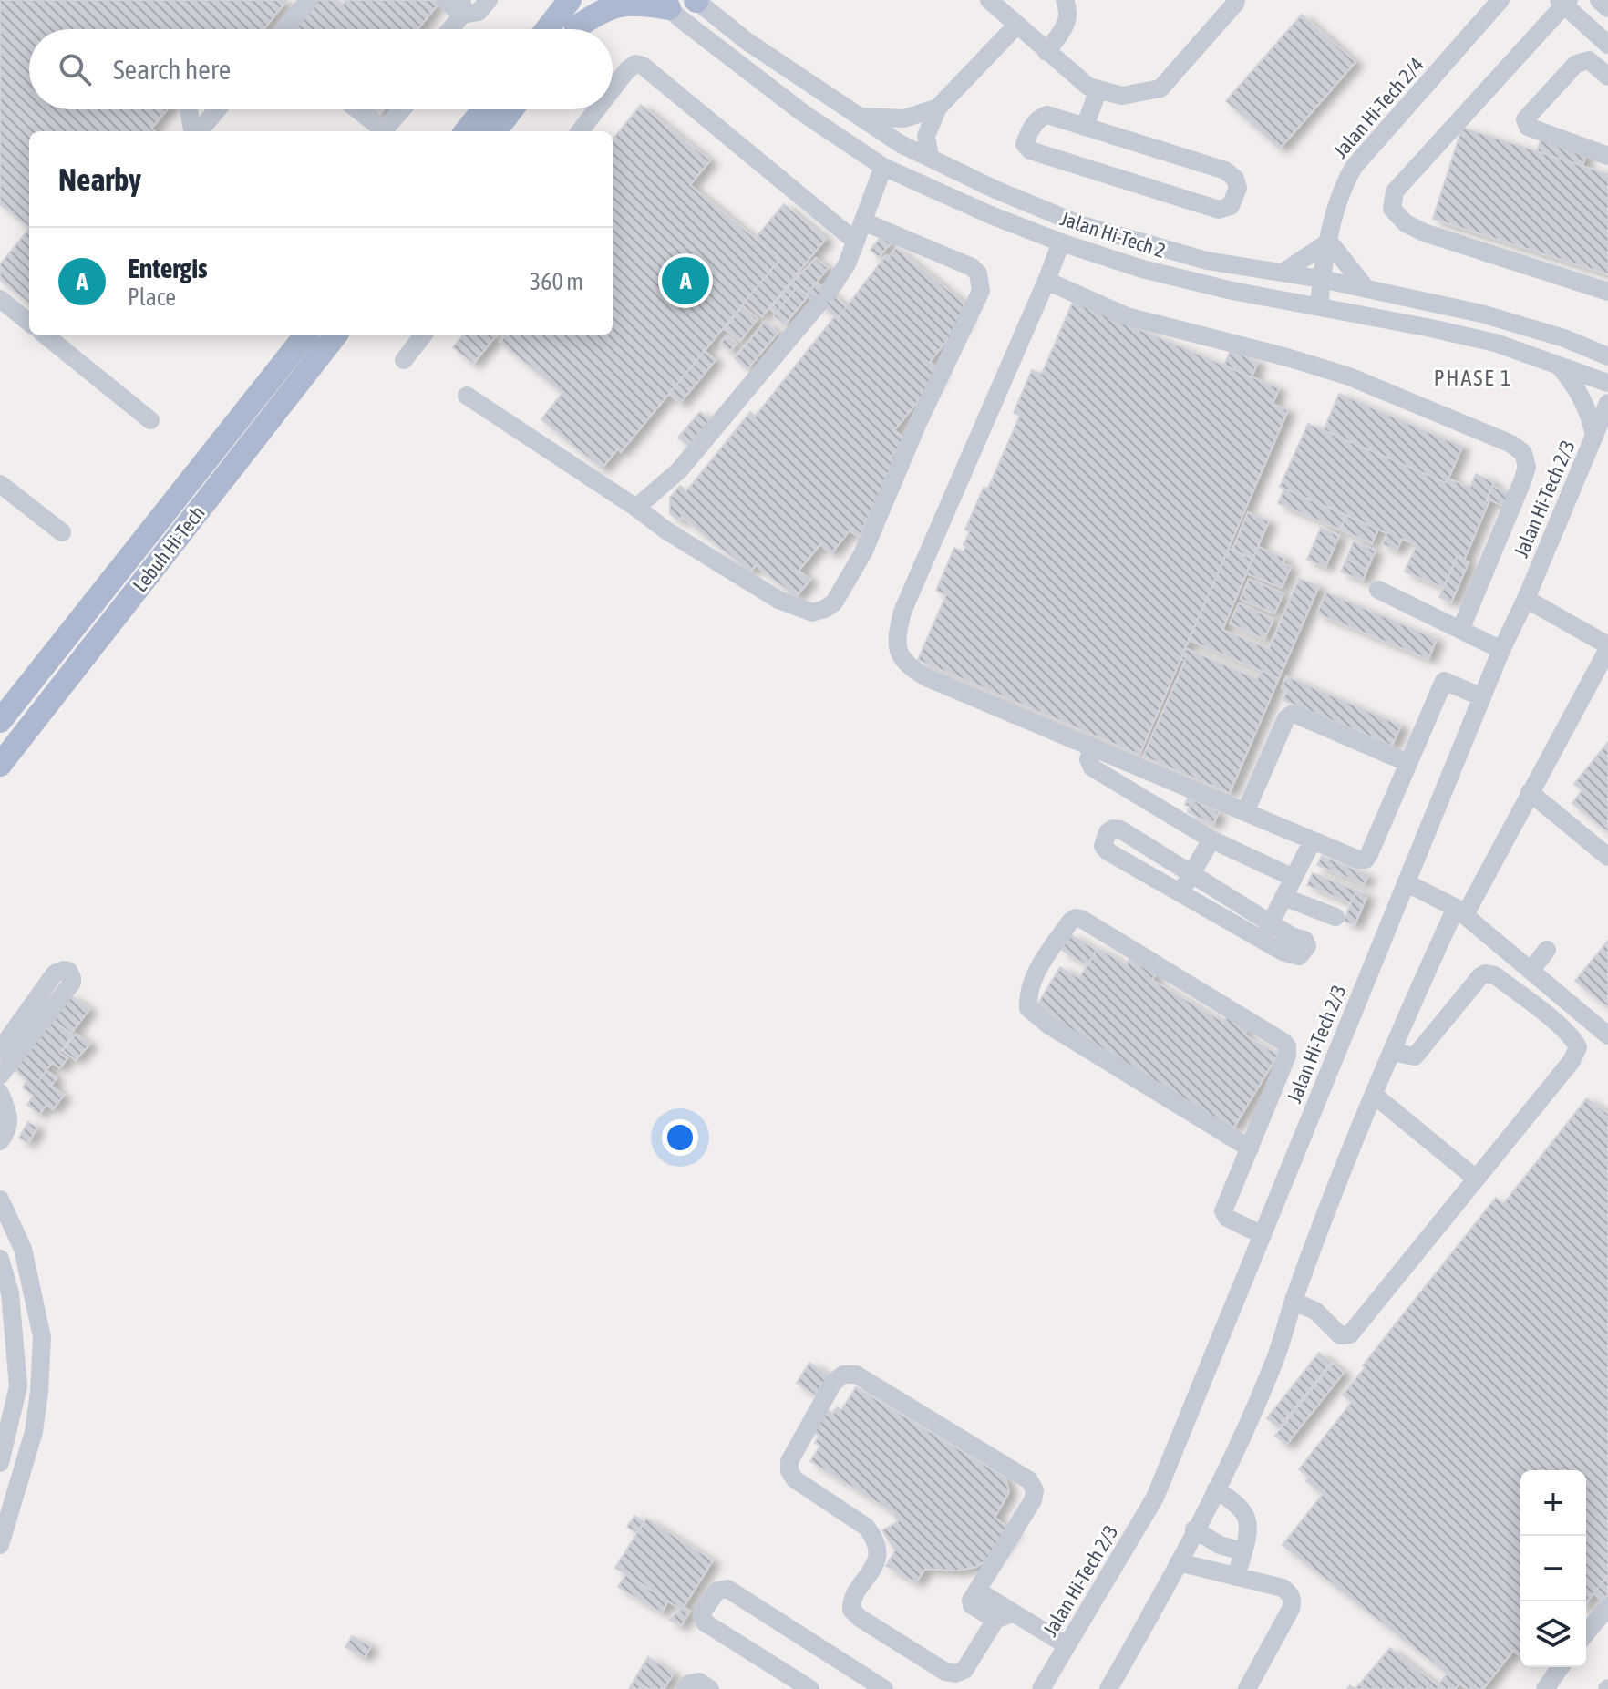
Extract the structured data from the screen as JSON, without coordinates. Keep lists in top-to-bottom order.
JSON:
{
  "streets": {
    "main road": ["Lebuh Hi-Tech"],
    "street": ["Jalan Hi-Tech 2/4", "Jalan Hi-Tech 2", "Jalan Hi-Tech 2/3"]
  },
  "crossings": [
    ["Jalan Hi-Tech 2/4", "Jalan Hi-Tech 2"]
  ],
  "districts": ["PHASE 1"],
  "page": {
    "search": "Search here",
    "heading": "Nearby",
    "list": [
      {
        "mark": "A",
        "name": "Entergis",
        "note": "Place",
        "value": "360 m"
      }
    ],
    "pins": "A",
    "map_buttons": ["+", "−"]
  }
}
